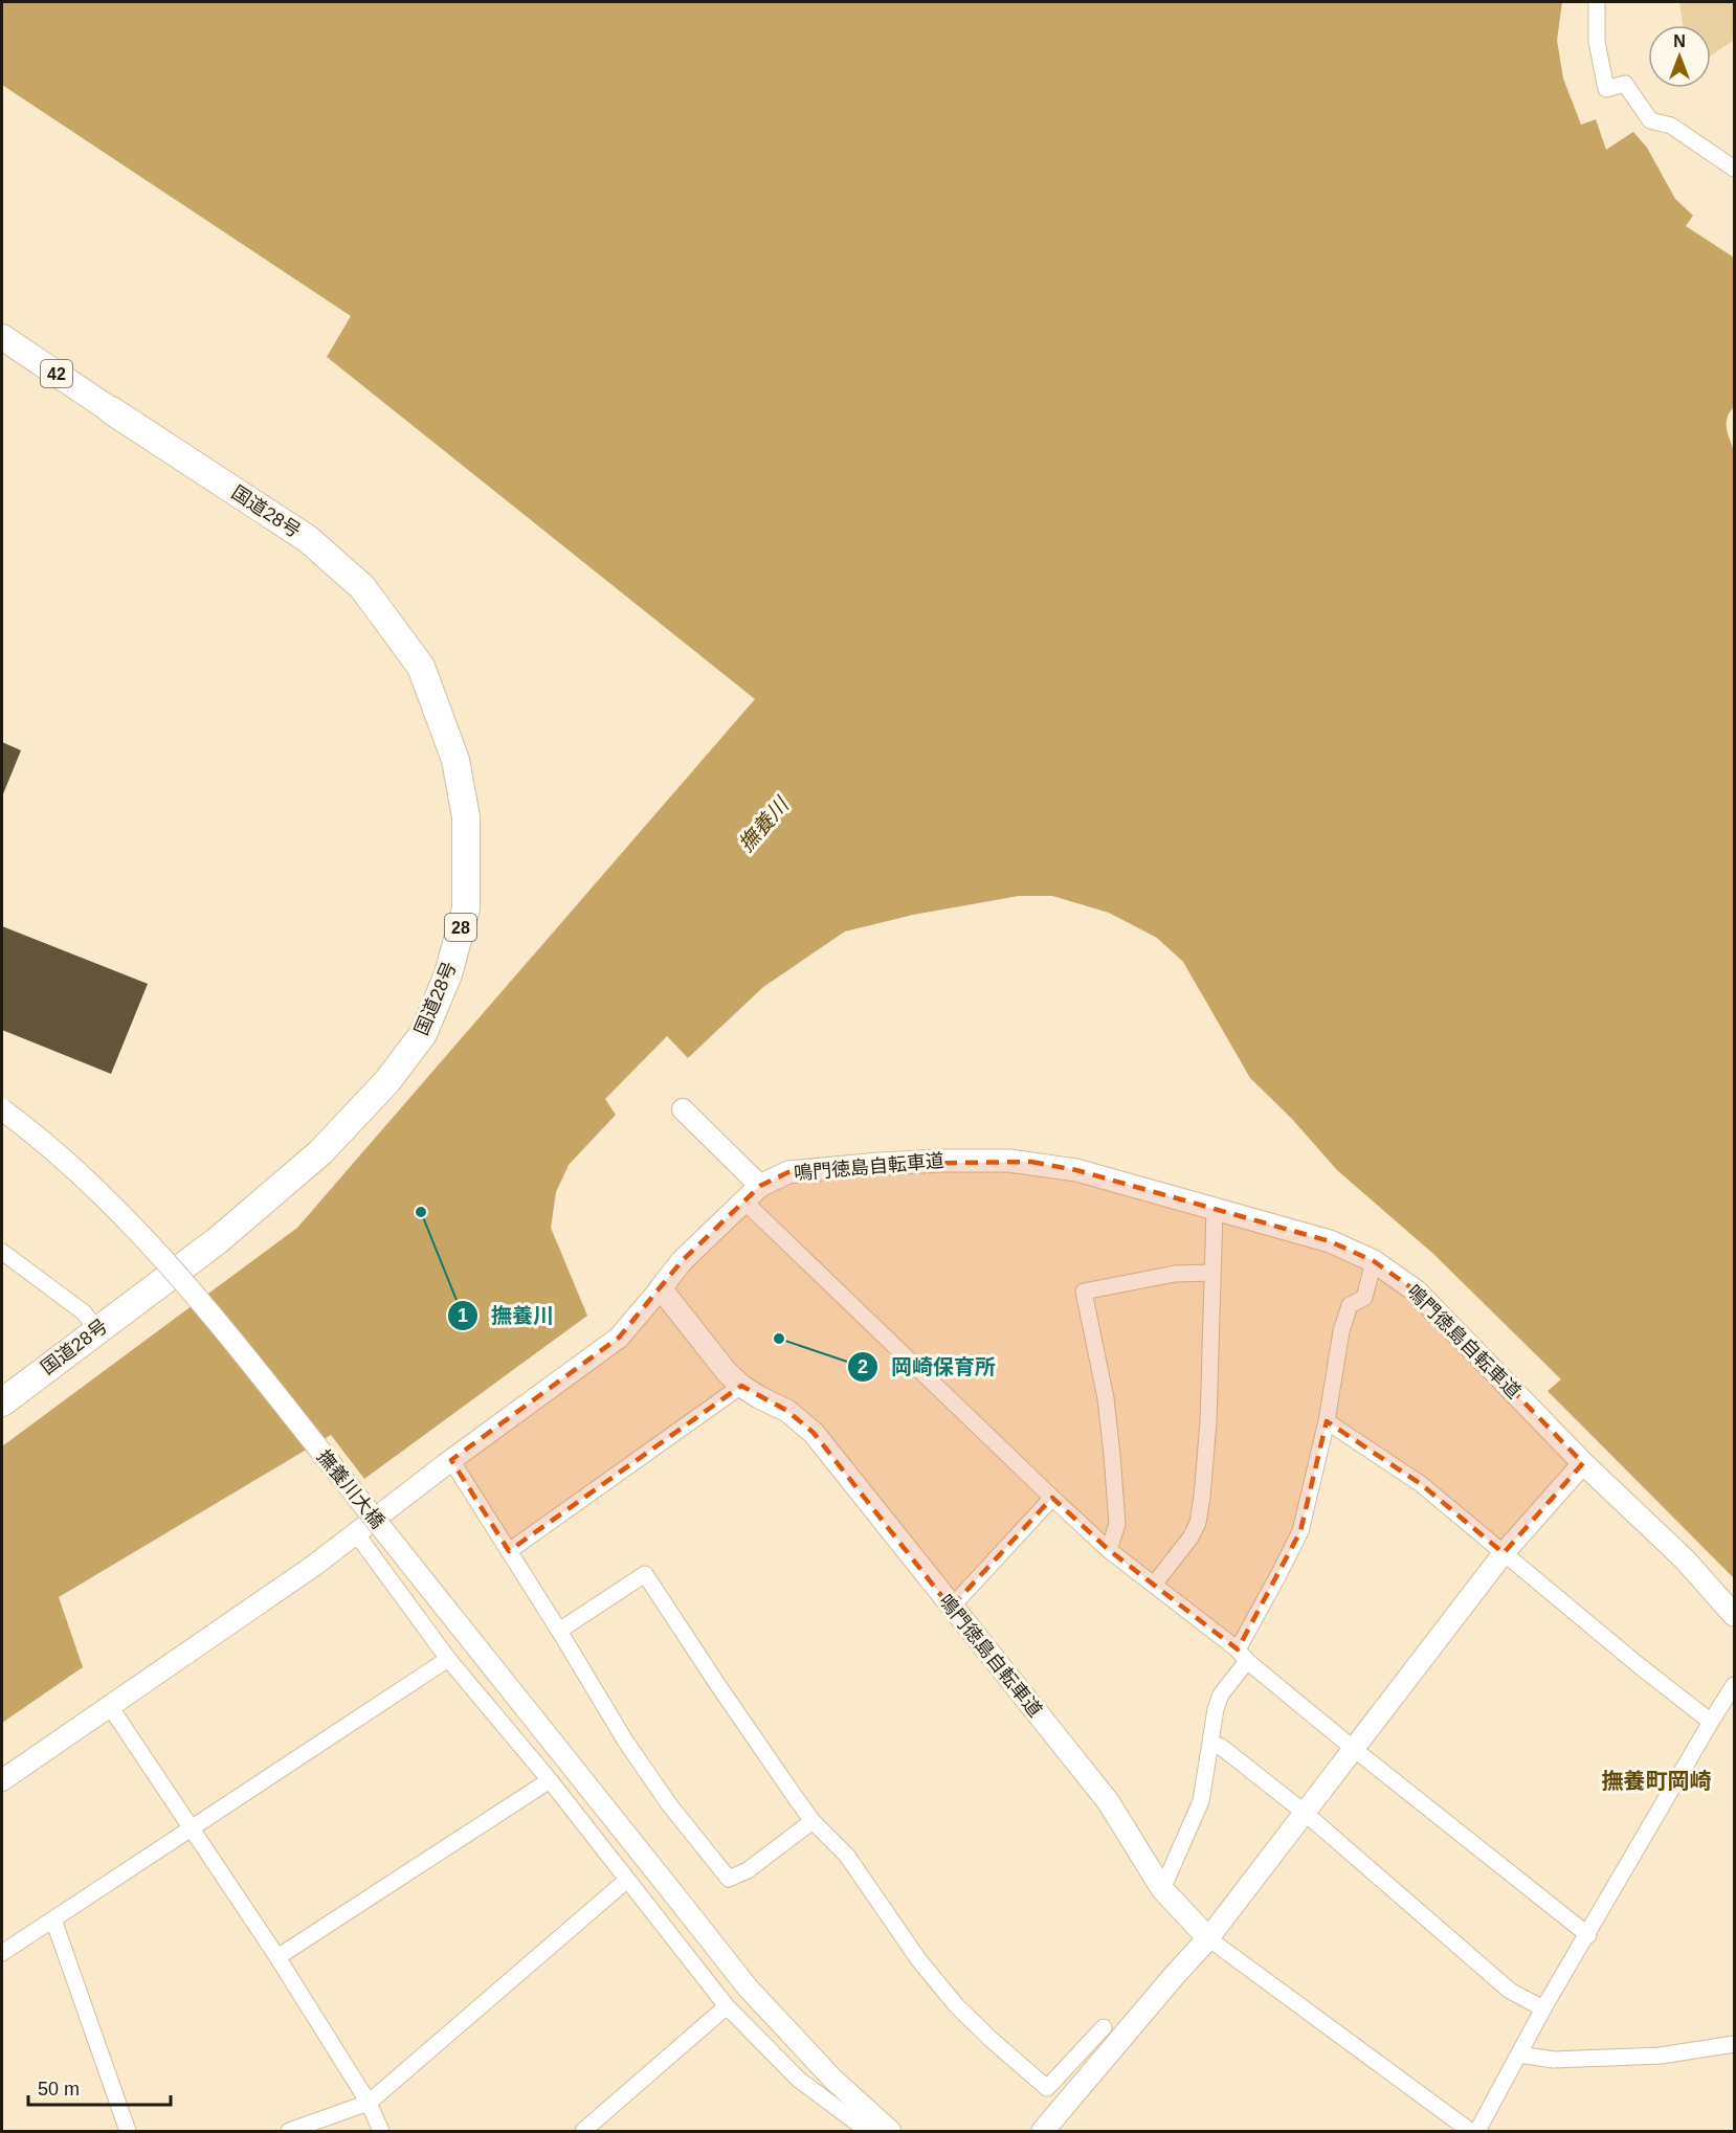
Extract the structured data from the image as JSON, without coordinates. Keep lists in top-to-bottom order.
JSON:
{
  "streets": {
    "highway": ["国道28号", "28"],
    "main road": ["42", "鳴門徳島自転車道"],
    "street": ["撫養川大橋"]
  },
  "crossings": [
    ["42", "国道28号"]
  ],
  "districts": ["撫養町岡崎"],
  "water": ["撫養川"],
  "places": ["撫養川", "岡崎保育所"],
  "scale_bar": "50 m",
  "north": "top"
}
